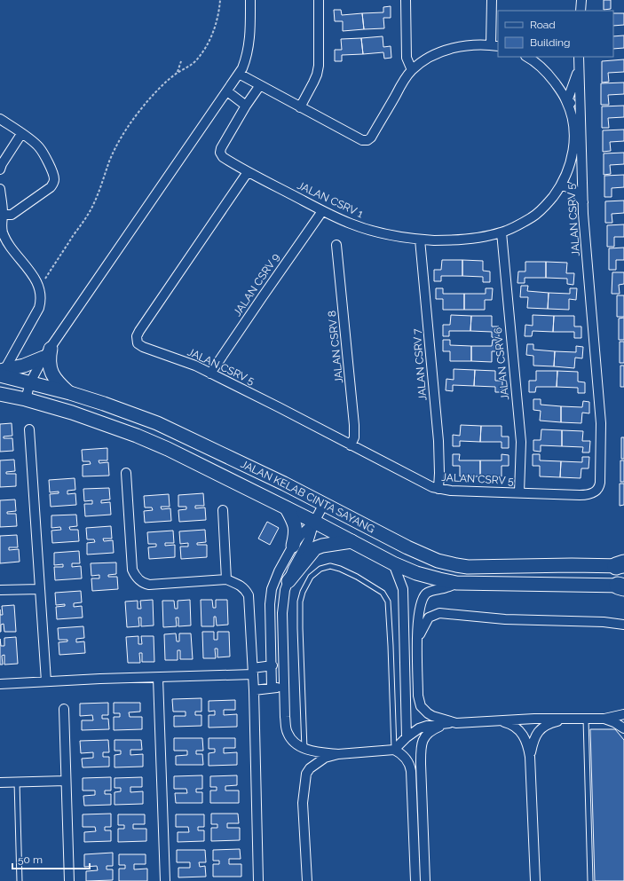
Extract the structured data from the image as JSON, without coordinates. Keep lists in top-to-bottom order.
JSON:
{
  "streets": {
    "main road": ["JALAN KELAB CINTA SAYANG"],
    "street": [
      "JALAN CSRV 1",
      "JALAN CSRV 5",
      "JALAN CSRV 9",
      "JALAN CSRV 8",
      "JALAN CSRV 6",
      "JALAN CSRV 7"
    ]
  },
  "crossings": [
    ["JALAN CSRV 1", "JALAN CSRV 5"],
    ["JALAN CSRV 1", "JALAN CSRV 9"],
    ["JALAN CSRV 1", "JALAN CSRV 6"],
    ["JALAN CSRV 1", "JALAN CSRV 7"],
    ["JALAN CSRV 5", "JALAN CSRV 9"],
    ["JALAN CSRV 5", "JALAN CSRV 8"],
    ["JALAN CSRV 5", "JALAN CSRV 6"],
    ["JALAN CSRV 5", "JALAN CSRV 7"]
  ],
  "legend": ["Road", "Building"],
  "scale_bar": "50 m"
}
